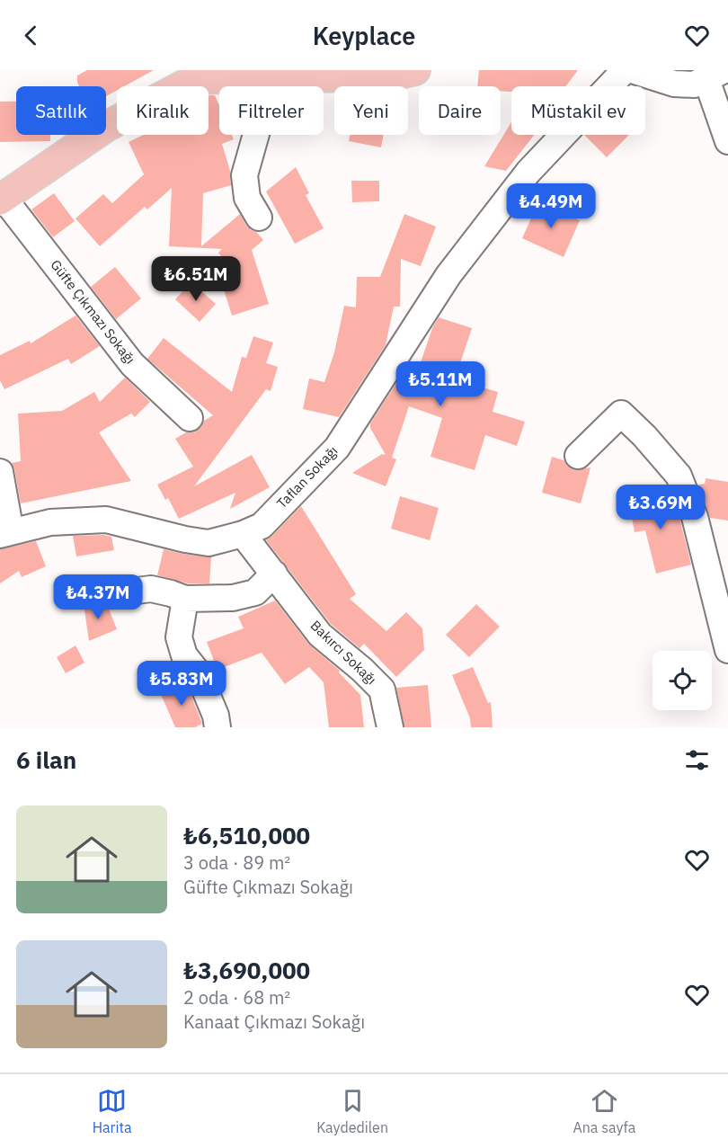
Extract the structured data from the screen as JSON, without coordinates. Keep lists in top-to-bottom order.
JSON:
{
  "streets": {
    "street": ["Güfte Çıkmazı Sokağı", "Taflan Sokağı", "Bakırcı Sokağı"]
  },
  "crossings": [
    ["Taflan Sokağı", "Bakırcı Sokağı"]
  ],
  "page": {
    "header": "Keyplace",
    "chip": [
      "Satılık",
      "Kiralık",
      "Filtreler",
      "Yeni",
      "Daire",
      "Müstakil ev"
    ],
    "price": [
      "₺4.49M",
      "₺6.51M",
      "₺5.11M",
      "₺3.69M",
      "₺4.37M",
      "₺5.83M"
    ],
    "heading": "6 ilan",
    "list": [
      {
        "name": "₺6,510,000",
        "note": "3 oda · 89 m² · Güfte Çıkmazı Sokağı"
      },
      {
        "name": "₺3,690,000",
        "note": "2 oda · 68 m² · Kanaat Çıkmazı Sokağı"
      }
    ],
    "tabs": ["Harita", "Kaydedilen", "Ana sayfa"]
  }
}
